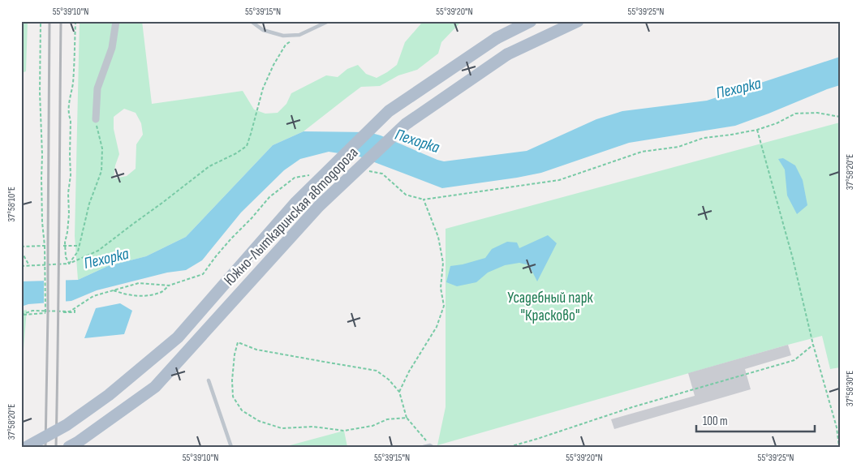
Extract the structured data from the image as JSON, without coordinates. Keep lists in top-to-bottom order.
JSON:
{
  "streets": {
    "main road": ["Южно-Лыткаринская автодорога"]
  },
  "water": ["Пехорка"],
  "parks": ["Усадебный парк \"Красково\""],
  "scale_bar": "100 m",
  "coordinates": [
    "55°39'10\"N",
    "55°39'15\"N",
    "55°39'20\"N",
    "55°39'25\"N",
    "37°58'20\"E",
    "37°58'10\"E",
    "37°58'30\"E"
  ]
}
